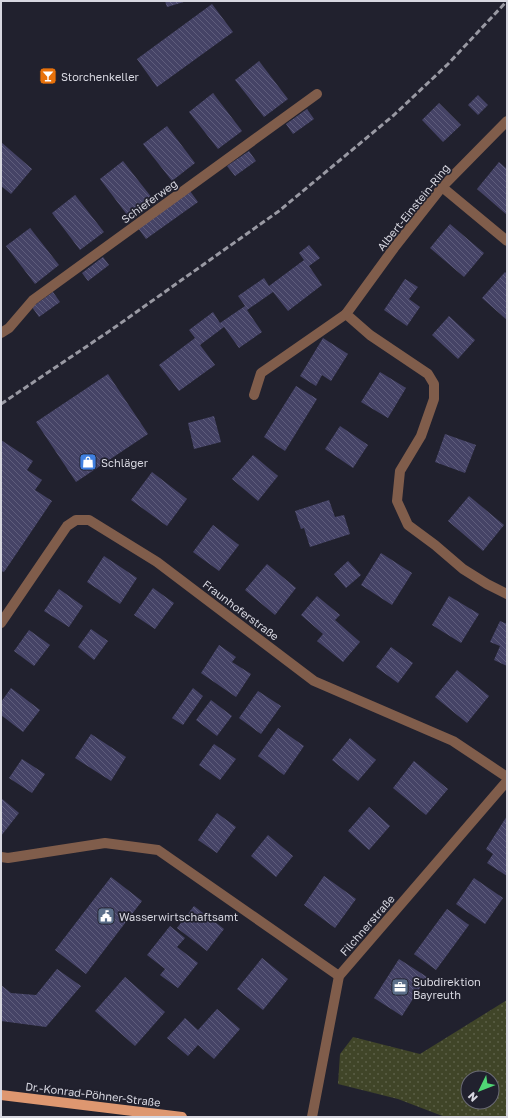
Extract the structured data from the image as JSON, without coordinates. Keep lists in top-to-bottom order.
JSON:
{
  "streets": {
    "main road": ["Dr.-Konrad-Pöhner-Straße"],
    "street": [
      "Schieferweg",
      "Albert-Einstein-Ring",
      "Fraunhoferstraße",
      "Filchnerstraße"
    ]
  },
  "places": {
    "bar": ["Storchenkeller"],
    "shop": ["Schläger"],
    "public building": ["Wasserwirtschaftsamt"],
    "office": ["Subdirektion Bayreuth"]
  },
  "north": "bottom left"
}
